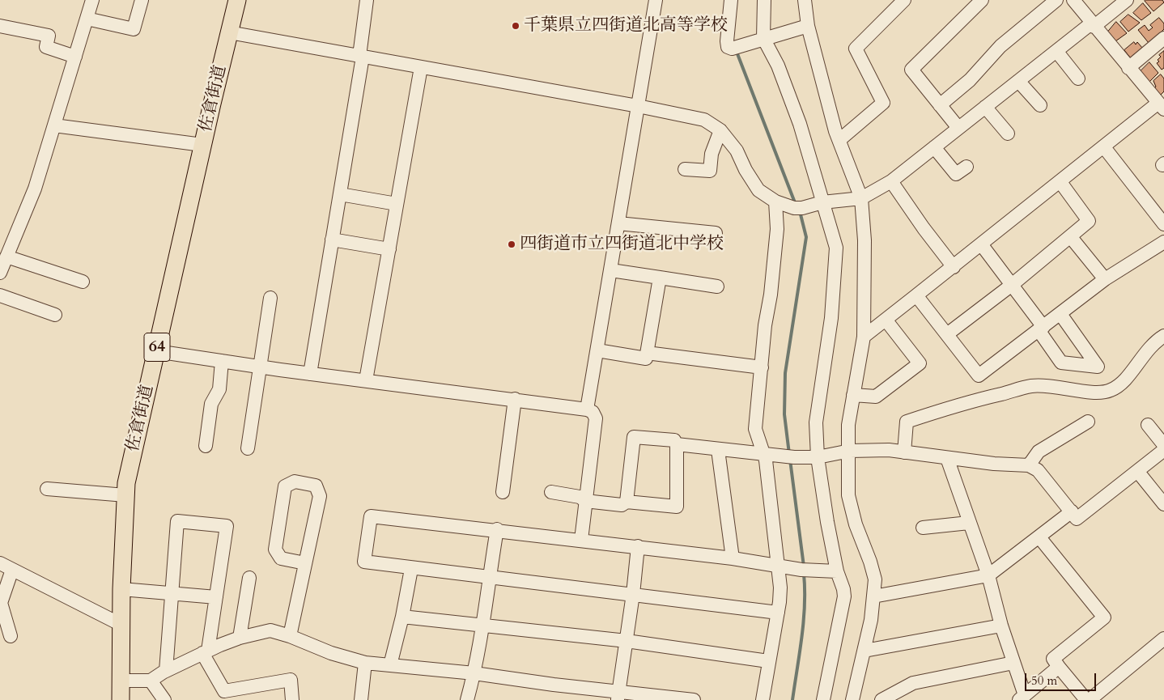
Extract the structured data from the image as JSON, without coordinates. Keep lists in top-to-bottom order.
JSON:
{
  "streets": {
    "main road": ["佐倉街道", "64"]
  },
  "places": ["千葉県立四街道北高等学校", "四街道市立四街道北中学校"],
  "scale_bar": "50 m"
}
